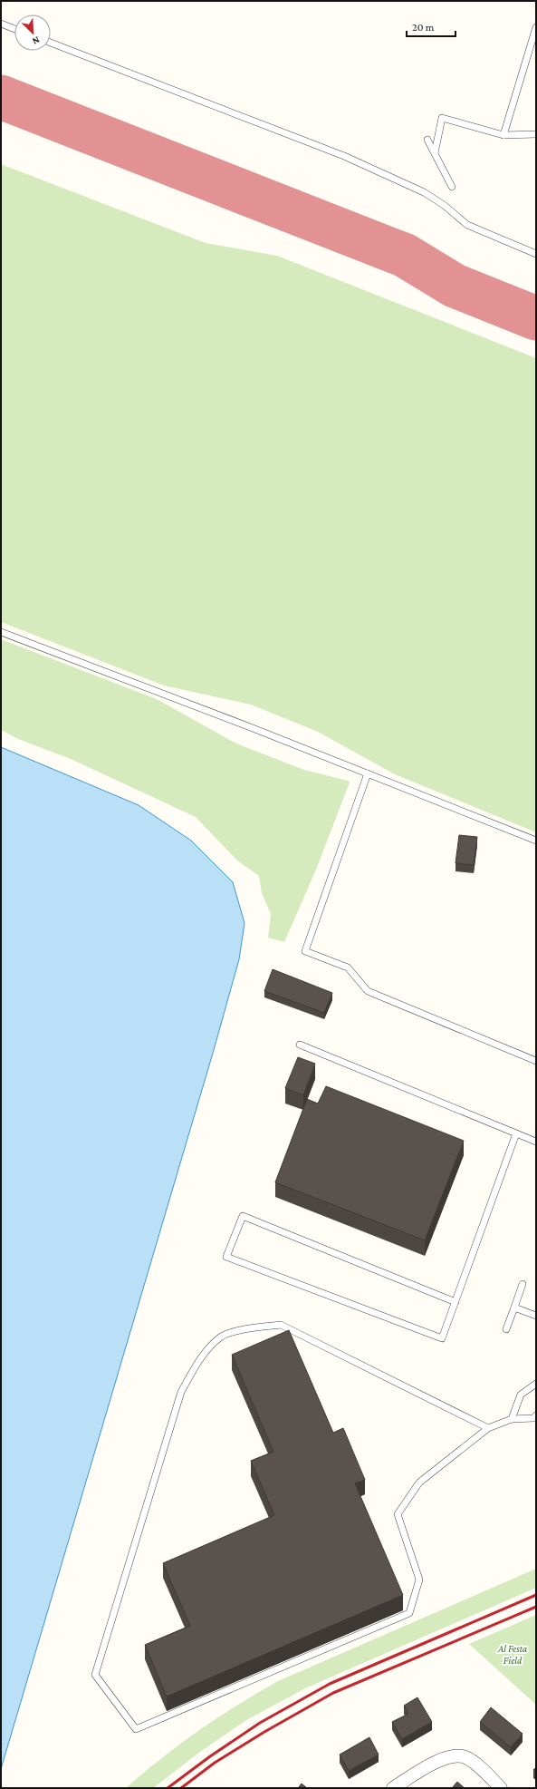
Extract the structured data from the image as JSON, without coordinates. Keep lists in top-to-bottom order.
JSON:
{
  "parks": ["Al Festa Field"],
  "scale_bar": "20 m",
  "north": "bottom right"
}
